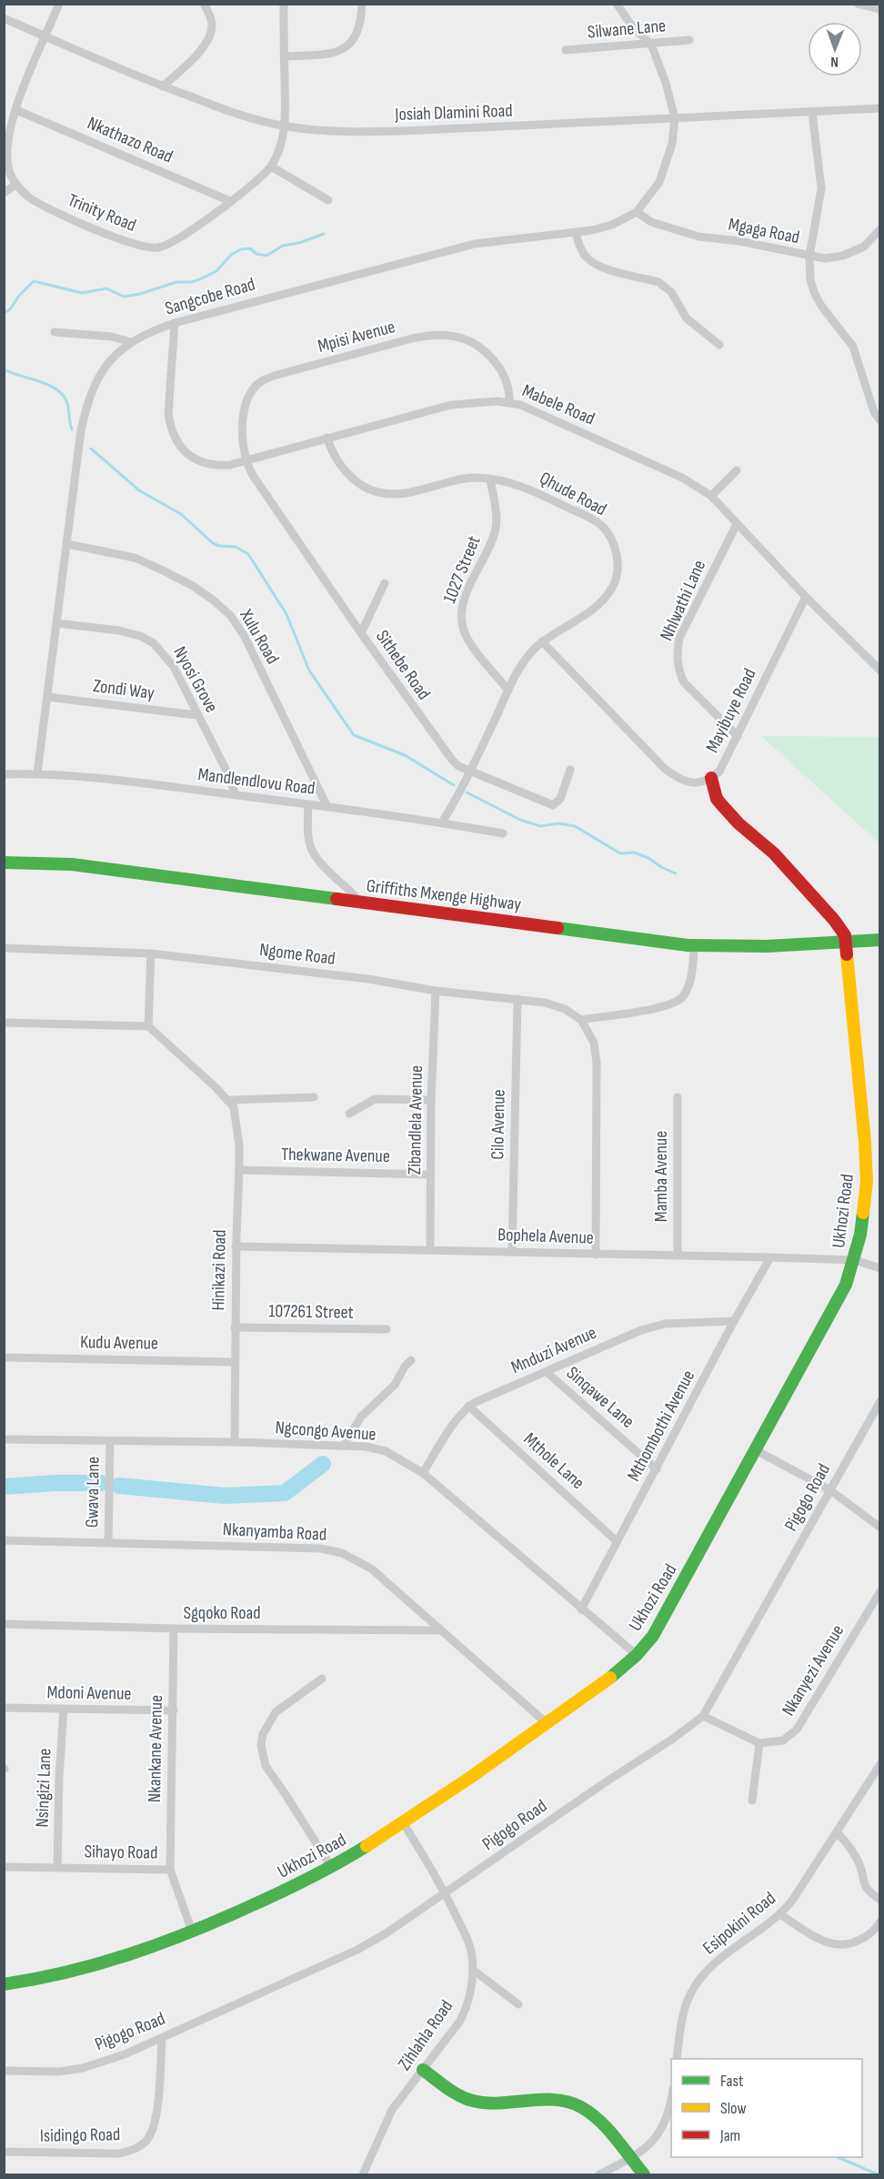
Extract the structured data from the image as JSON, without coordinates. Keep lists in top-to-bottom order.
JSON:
{
  "streets": {
    "street": [
      "Silwane Lane",
      "Josiah Dlamini Road",
      "Nkathazo Road",
      "Trinity Road",
      "Mgaga Road",
      "Sangcobe Road",
      "Mpisi Avenue",
      "Mabele Road",
      "Qhude Road",
      "1027 Street",
      "Nhlwathi Lane",
      "Xulu Road",
      "Sithebe Road",
      "Nyosi Grove",
      "Zondi Way",
      "Mayibuye Road",
      "Mandlendlovu Road",
      "Griffiths Mxenge Highway",
      "Ngome Road",
      "Zibandlela Avenue",
      "Cilo Avenue",
      "Thekwane Avenue",
      "Mamba Avenue",
      "Ukhozi Road",
      "Bophela Avenue",
      "Hinikazi Road",
      "107261 Street",
      "Kudu Avenue",
      "Mnduzi Avenue",
      "Sinqawe Lane",
      "Mthombothi Avenue",
      "Ngcongo Avenue",
      "Mthole Lane",
      "Gwava Lane",
      "Pigogo Road",
      "Nkanyamba Road",
      "Sgqoko Road",
      "Nkanyezi Avenue",
      "Mdoni Avenue",
      "Nkankane Avenue",
      "Nsingizi Lane",
      "Sihayo Road",
      "Esipokini Road",
      "Zihlahla Road",
      "Isidingo Road"
    ]
  },
  "crossings": [
    ["Josiah Dlamini Road", "Trinity Road"],
    ["Josiah Dlamini Road", "Sangcobe Road"],
    ["Nkathazo Road", "Trinity Road"],
    ["Mgaga Road", "Sangcobe Road"],
    ["Sangcobe Road", "Mabele Road"],
    ["Sangcobe Road", "Xulu Road"],
    ["Sangcobe Road", "Nyosi Grove"],
    ["Sangcobe Road", "Zondi Way"],
    ["Sangcobe Road", "Mandlendlovu Road"],
    ["Mpisi Avenue", "Mabele Road"],
    ["Mpisi Avenue", "Sithebe Road"],
    ["Mabele Road", "Qhude Road"],
    ["Mabele Road", "Nhlwathi Lane"],
    ["Mabele Road", "Sithebe Road"],
    ["Mabele Road", "Mayibuye Road"],
    ["Qhude Road", "1027 Street"],
    ["Qhude Road", "Sithebe Road"],
    ["Qhude Road", "Mayibuye Road"],
    ["Qhude Road", "Mandlendlovu Road"],
    ["Nhlwathi Lane", "Mayibuye Road"],
    ["Xulu Road", "Mandlendlovu Road"],
    ["Nyosi Grove", "Zondi Way"],
    ["Nyosi Grove", "Mandlendlovu Road"],
    ["Griffiths Mxenge Highway", "Ukhozi Road"],
    ["Ngome Road", "Zibandlela Avenue"],
    ["Ngome Road", "Cilo Avenue"],
    ["Zibandlela Avenue", "Thekwane Avenue"],
    ["Zibandlela Avenue", "Bophela Avenue"],
    ["Cilo Avenue", "Bophela Avenue"],
    ["Thekwane Avenue", "Hinikazi Road"],
    ["Mamba Avenue", "Bophela Avenue"],
    ["Ukhozi Road", "Bophela Avenue"],
    ["Ukhozi Road", "Ngcongo Avenue"],
    ["Ukhozi Road", "Nkanyamba Road"],
    ["Ukhozi Road", "Sihayo Road"],
    ["Ukhozi Road", "Zihlahla Road"],
    ["Bophela Avenue", "Hinikazi Road"],
    ["Bophela Avenue", "Mthombothi Avenue"],
    ["Hinikazi Road", "107261 Street"],
    ["Hinikazi Road", "Kudu Avenue"],
    ["Hinikazi Road", "Ngcongo Avenue"],
    ["Mnduzi Avenue", "Sinqawe Lane"],
    ["Mnduzi Avenue", "Mthombothi Avenue"],
    ["Mnduzi Avenue", "Mthole Lane"],
    ["Sinqawe Lane", "Mthombothi Avenue"],
    ["Mthombothi Avenue", "Ngcongo Avenue"],
    ["Mthombothi Avenue", "Mthole Lane"],
    ["Ngcongo Avenue", "Gwava Lane"],
    ["Gwava Lane", "Nkanyamba Road"],
    ["Pigogo Road", "Zihlahla Road"],
    ["Pigogo Road", "Isidingo Road"],
    ["Nkanyamba Road", "Sgqoko Road"],
    ["Sgqoko Road", "Nkankane Avenue"],
    ["Mdoni Avenue", "Nkankane Avenue"],
    ["Mdoni Avenue", "Nsingizi Lane"],
    ["Nkankane Avenue", "Sihayo Road"],
    ["Nsingizi Lane", "Sihayo Road"]
  ],
  "legend": ["Fast", "Slow", "Jam"],
  "north": "bottom"
}
